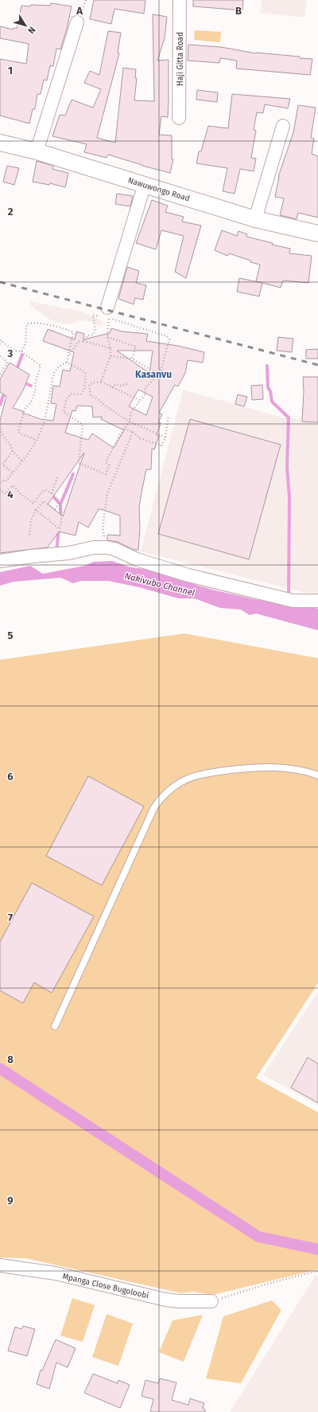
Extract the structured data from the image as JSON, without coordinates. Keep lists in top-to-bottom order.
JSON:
{
  "streets": {
    "street": ["Haji Gitta Road", "Nawuwongo Road", "Mpanga Close Bugoloobi"]
  },
  "districts": ["Kasanvu"],
  "water": ["Nakivubo Channel"],
  "north": "bottom right",
  "grid": {
    "columns": ["A", "B"],
    "rows": [
      "1",
      "2",
      "3",
      "4",
      "5",
      "6",
      "7",
      "8",
      "9"
    ]
  }
}
